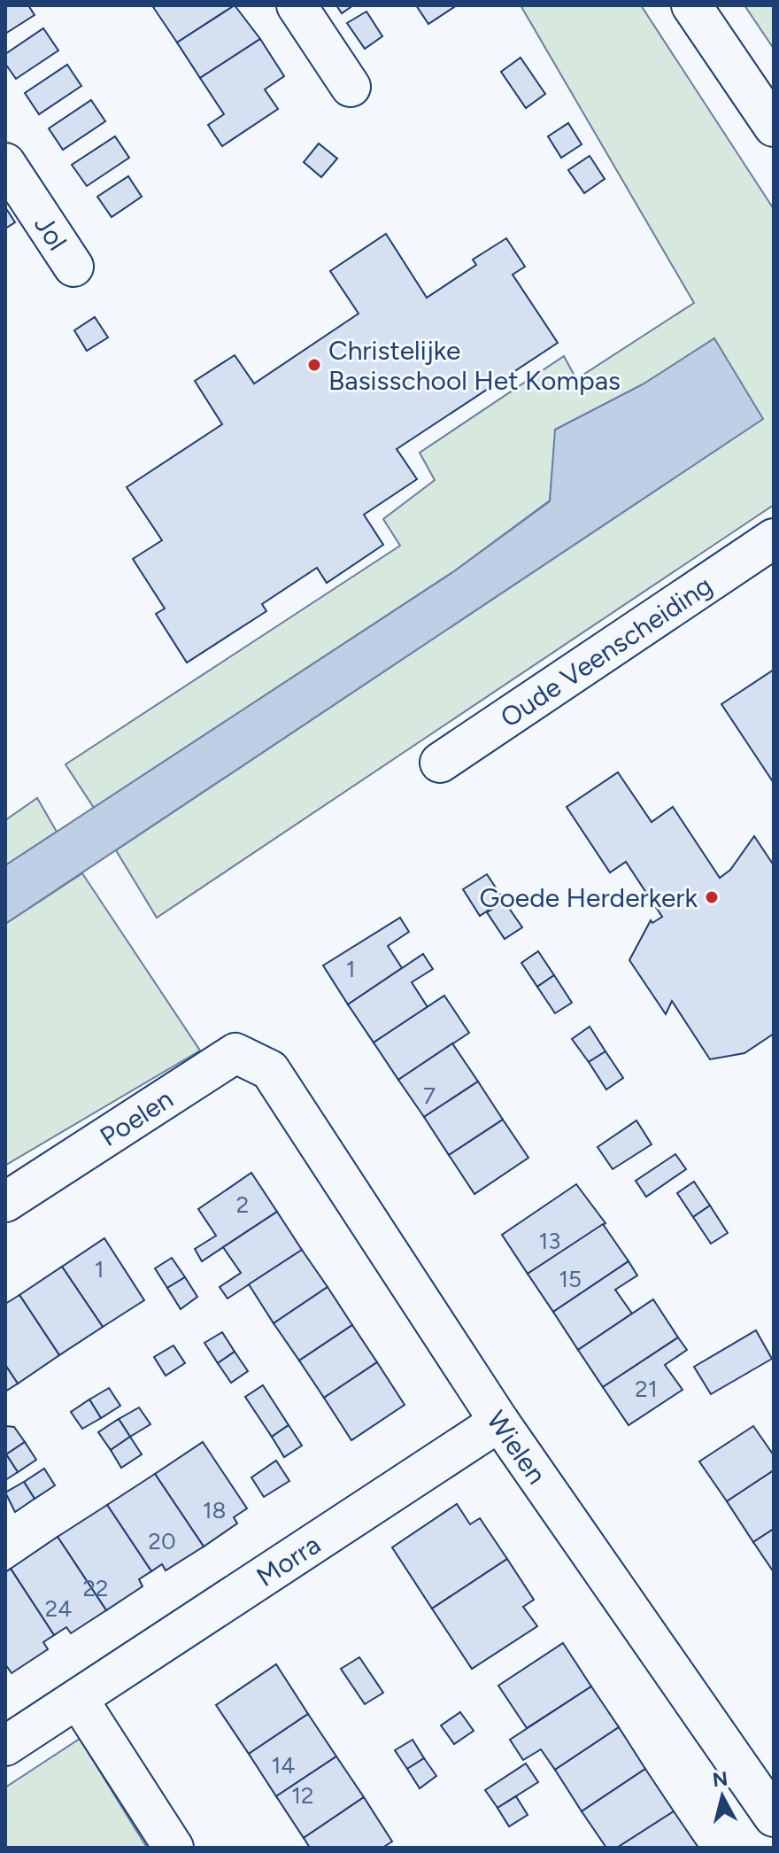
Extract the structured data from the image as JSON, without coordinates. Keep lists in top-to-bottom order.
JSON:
{
  "streets": {
    "street": [
      "Jol",
      "Oude Veenscheiding",
      "Poelen",
      "Wielen",
      "Morra"
    ]
  },
  "crossings": [
    ["Poelen", "Wielen"],
    ["Wielen", "Morra"]
  ],
  "places": ["Christelijke Basisschool Het Kompas", "Goede Herderkerk"],
  "house_numbers": [
    "1",
    "7",
    "2",
    "13",
    "1",
    "15",
    "21",
    "18",
    "20",
    "22",
    "24",
    "14",
    "12"
  ],
  "north": "top"
}
